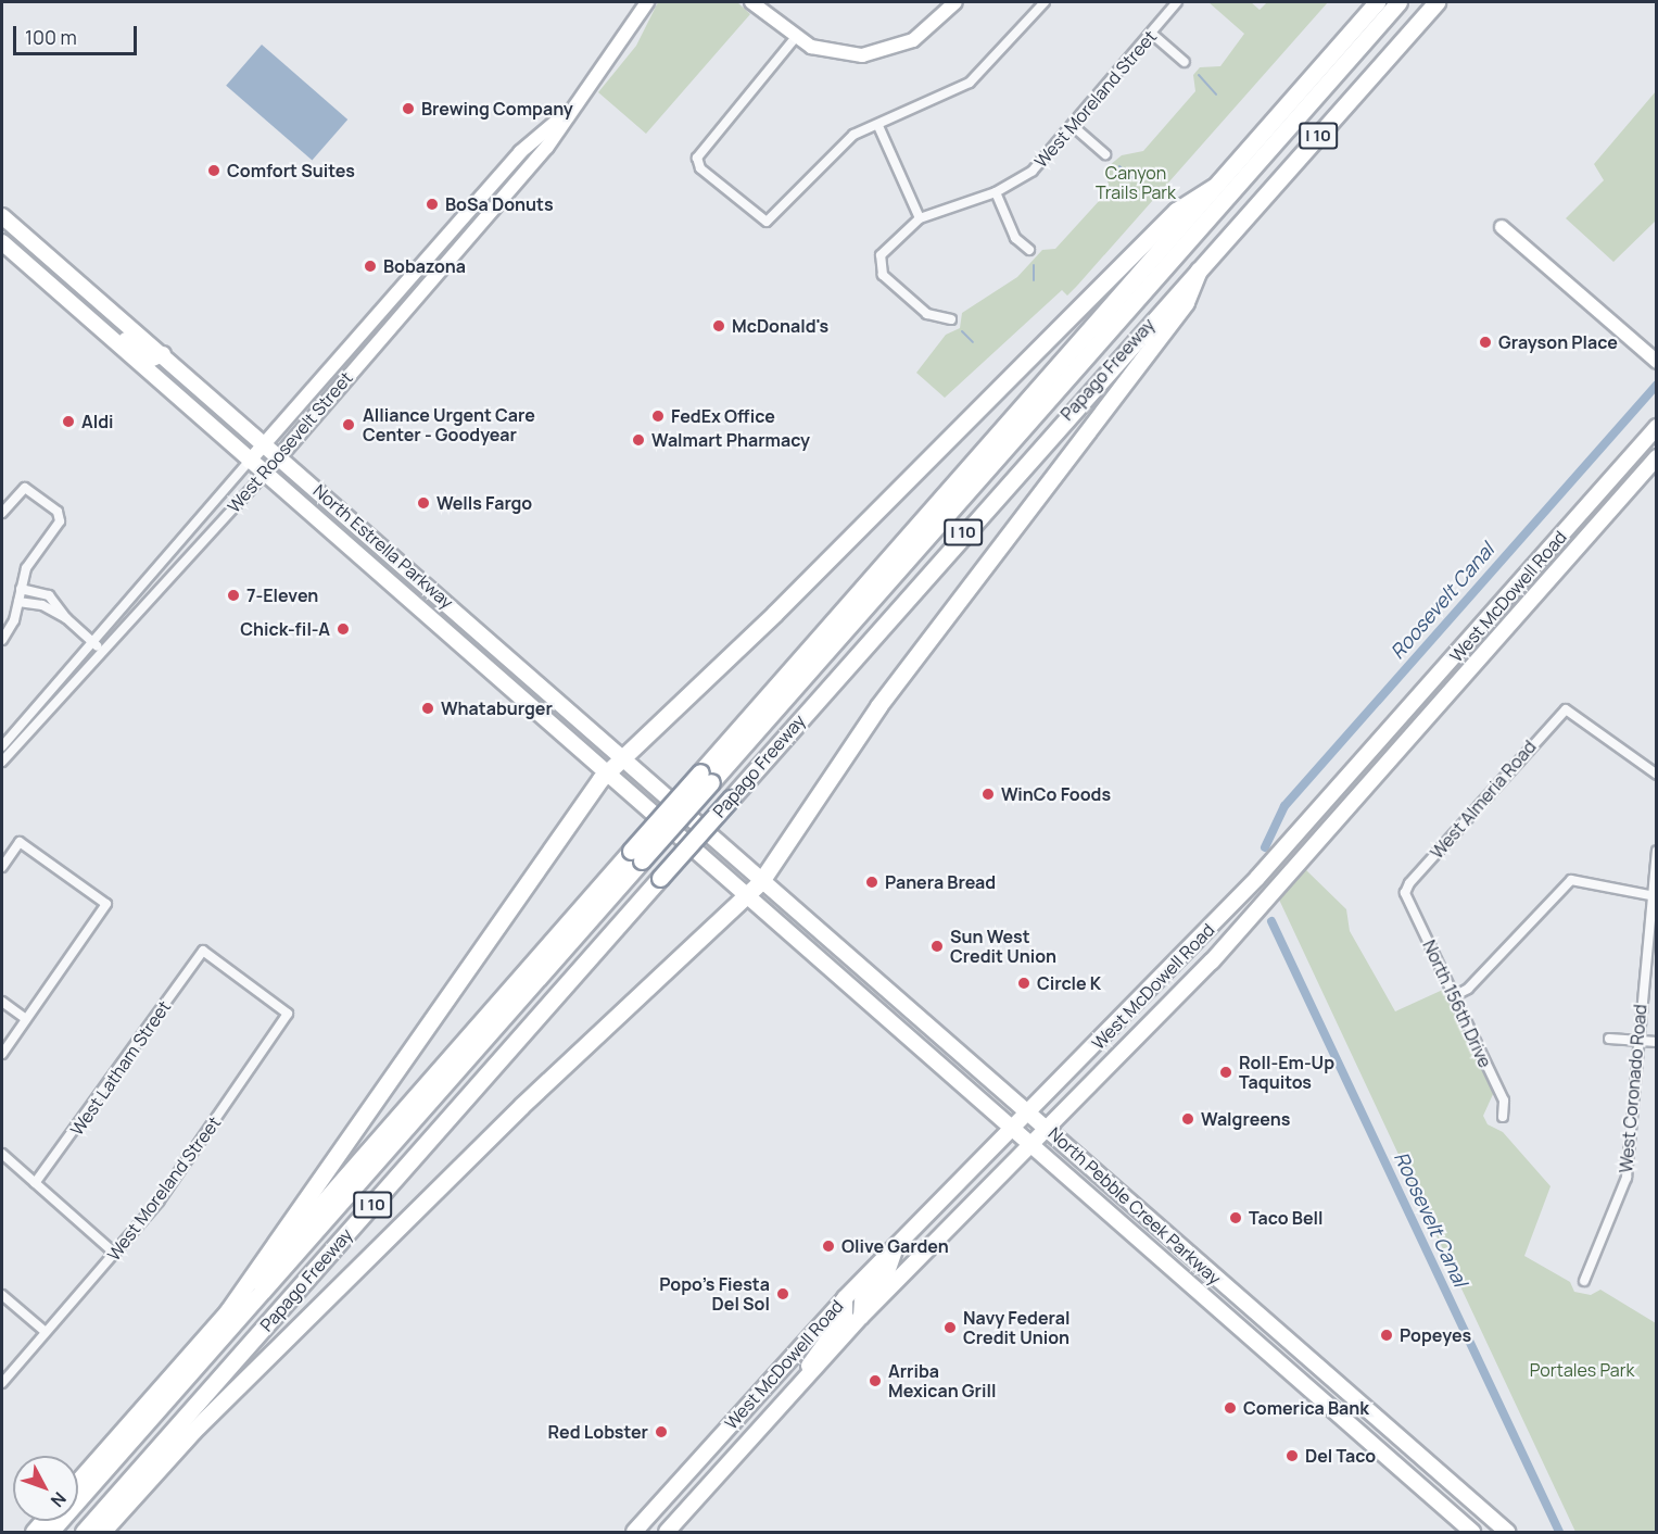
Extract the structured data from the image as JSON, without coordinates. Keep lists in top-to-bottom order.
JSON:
{
  "streets": {
    "highway": ["I 10", "Papago Freeway"],
    "main road": ["North Estrella Parkway", "West McDowell Road", "North Pebble Creek Parkway"],
    "street": [
      "West Moreland Street",
      "West Roosevelt Street",
      "West Almeria Road",
      "North 156th Drive",
      "West Latham Street",
      "West Coronado Road"
    ]
  },
  "crossings": [
    ["West Moreland Street", "West Latham Street"],
    ["West Roosevelt Street", "North Estrella Parkway"],
    ["North Estrella Parkway", "North Pebble Creek Parkway"],
    ["West McDowell Road", "North Pebble Creek Parkway"],
    ["West Almeria Road", "North 156th Drive"]
  ],
  "water": ["Roosevelt Canal"],
  "parks": ["Canyon Trails Park", "Portales Park"],
  "places": [
    "Brewing Company",
    "Comfort Suites",
    "BoSa Donuts",
    "Bobazona",
    "McDonald's",
    "Grayson Place",
    "FedEx Office",
    "Aldi",
    "Alliance Urgent Care Center - Goodyear",
    "Walmart Pharmacy",
    "Wells Fargo",
    "7-Eleven",
    "Chick-fil-A",
    "Whataburger",
    "WinCo Foods",
    "Panera Bread",
    "Sun West Credit Union",
    "Circle K",
    "Roll-Em-Up Taquitos",
    "Walgreens",
    "Taco Bell",
    "Olive Garden",
    "Popo's Fiesta Del Sol",
    "Navy Federal Credit Union",
    "Popeyes",
    "Arriba Mexican Grill",
    "Comerica Bank",
    "Red Lobster",
    "Del Taco"
  ],
  "scale_bar": "100 m",
  "north": "bottom right"
}
